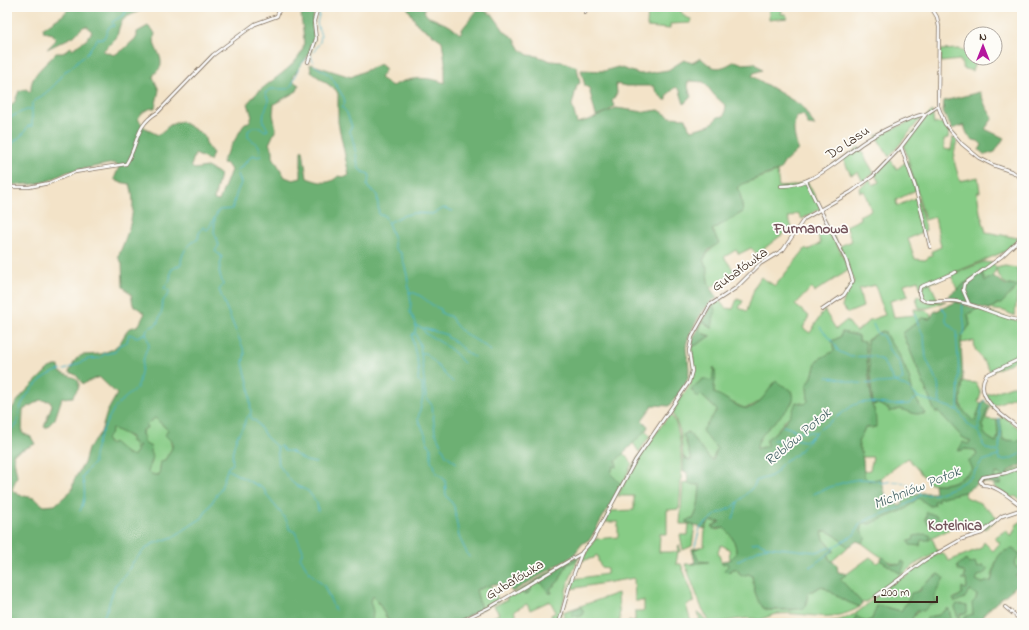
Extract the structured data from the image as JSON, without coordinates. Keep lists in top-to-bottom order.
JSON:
{
  "streets": {
    "street": ["Do Lasu", "Gubałówka"]
  },
  "crossings": [
    ["Do Lasu", "Gubałówka"]
  ],
  "districts": ["Furmanowa", "Kotelnica"],
  "water": ["Reblów Potok", "Michniów Potok"],
  "scale_bar": "200 m",
  "north": "top"
}
